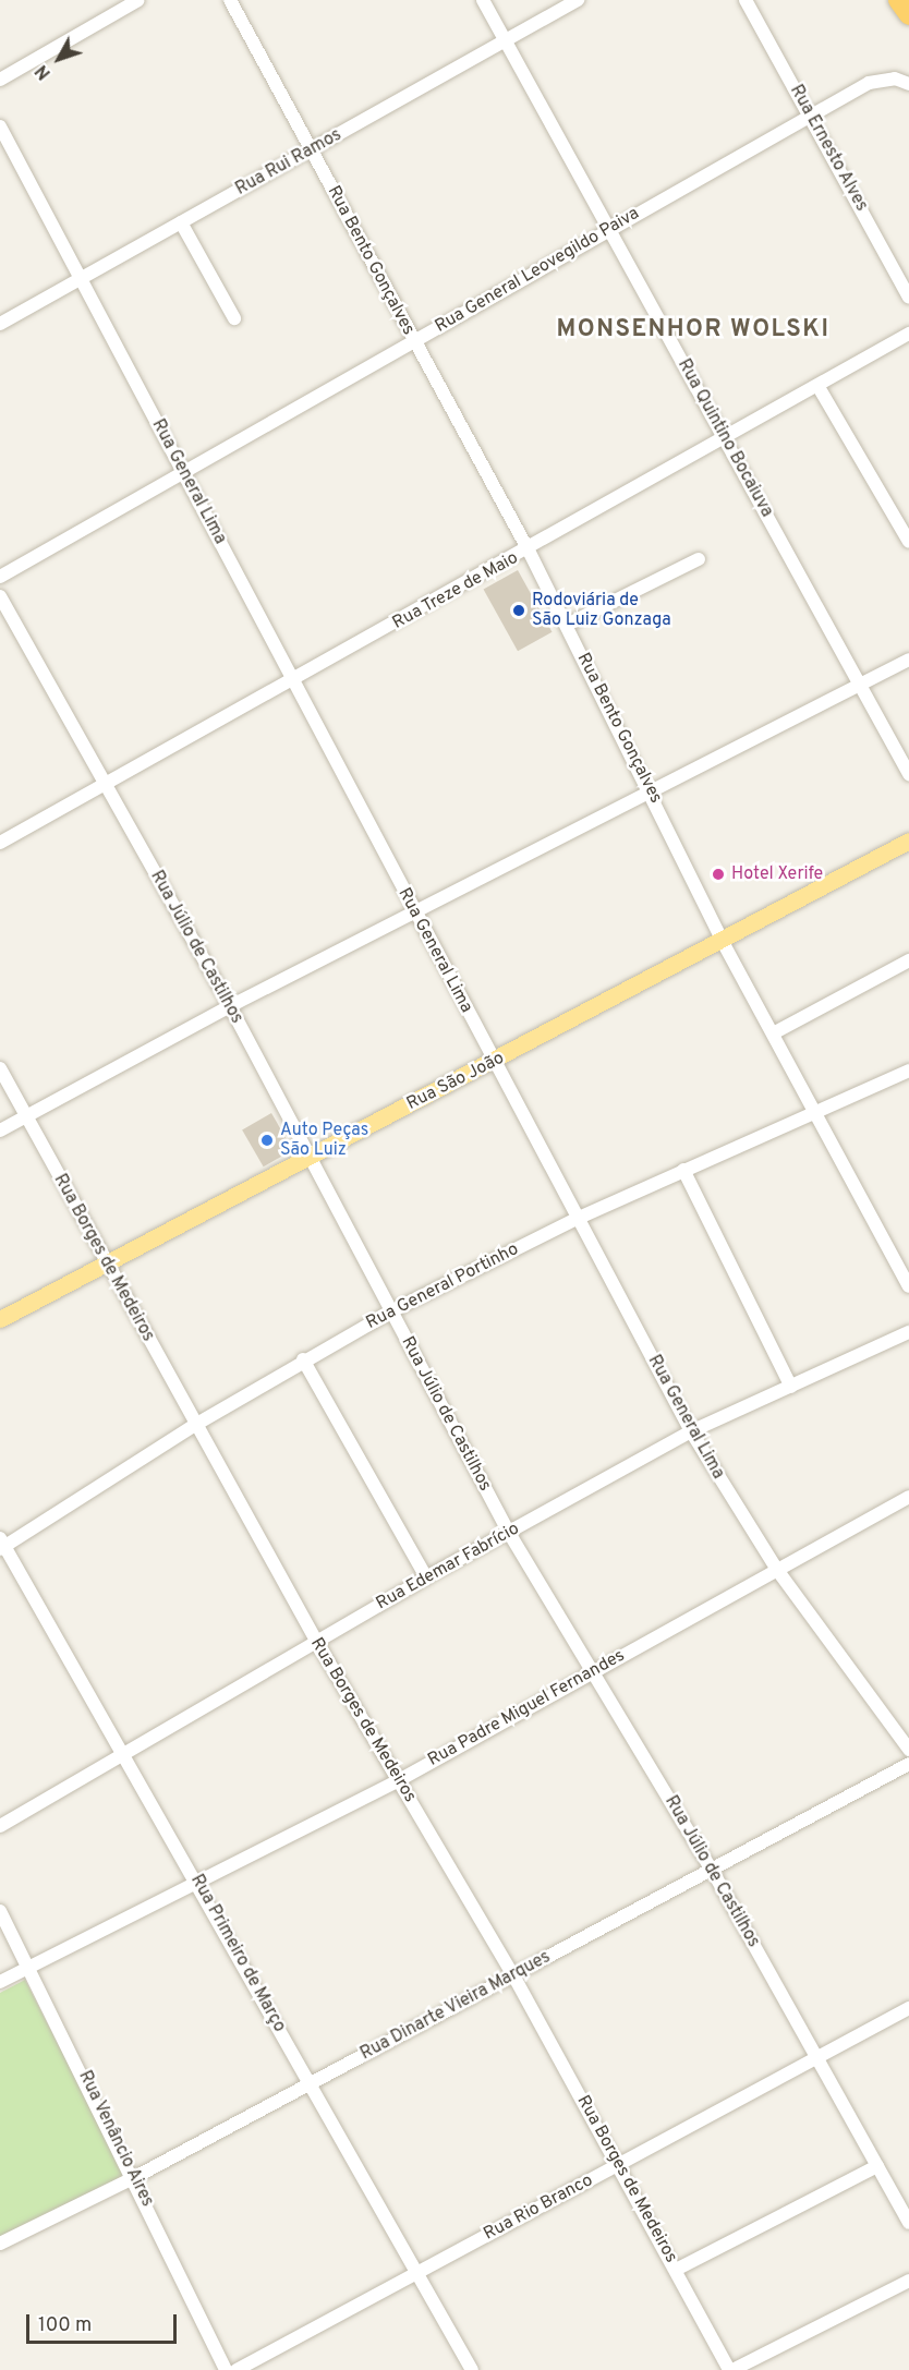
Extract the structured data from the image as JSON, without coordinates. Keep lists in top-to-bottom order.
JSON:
{
  "streets": {
    "main road": ["Rua São João"],
    "street": [
      "Rua Ernesto Alves",
      "Rua Rui Ramos",
      "Rua Bento Gonçalves",
      "Rua General Leovegildo Paiva",
      "Rua Quintino Bocaiuva",
      "Rua General Lima",
      "Rua Treze de Maio",
      "Rua Júlio de Castilhos",
      "Rua Borges de Medeiros",
      "Rua General Portinho",
      "Rua Edemar Fabrício",
      "Rua Padre Miguel Fernandes",
      "Rua Primeiro de Março",
      "Rua Dinarte Vieira Marques",
      "Rua Venâncio Aires",
      "Rua Rio Branco"
    ]
  },
  "crossings": [
    ["Rua Ernesto Alves", "Rua General Leovegildo Paiva"],
    ["Rua Rui Ramos", "Rua Bento Gonçalves"],
    ["Rua Rui Ramos", "Rua Quintino Bocaiuva"],
    ["Rua Rui Ramos", "Rua General Lima"],
    ["Rua Bento Gonçalves", "Rua General Leovegildo Paiva"],
    ["Rua Bento Gonçalves", "Rua Treze de Maio"],
    ["Rua Bento Gonçalves", "Rua São João"],
    ["Rua Bento Gonçalves", "Rua General Portinho"],
    ["Rua General Leovegildo Paiva", "Rua Quintino Bocaiuva"],
    ["Rua General Leovegildo Paiva", "Rua General Lima"],
    ["Rua Quintino Bocaiuva", "Rua Treze de Maio"],
    ["Rua General Lima", "Rua Treze de Maio"],
    ["Rua General Lima", "Rua São João"],
    ["Rua General Lima", "Rua General Portinho"],
    ["Rua General Lima", "Rua Edemar Fabrício"],
    ["Rua General Lima", "Rua Padre Miguel Fernandes"],
    ["Rua Treze de Maio", "Rua Júlio de Castilhos"],
    ["Rua Júlio de Castilhos", "Rua São João"],
    ["Rua Júlio de Castilhos", "Rua General Portinho"],
    ["Rua Júlio de Castilhos", "Rua Edemar Fabrício"],
    ["Rua Júlio de Castilhos", "Rua Padre Miguel Fernandes"],
    ["Rua Júlio de Castilhos", "Rua Dinarte Vieira Marques"],
    ["Rua Júlio de Castilhos", "Rua Rio Branco"],
    ["Rua São João", "Rua Borges de Medeiros"],
    ["Rua Borges de Medeiros", "Rua General Portinho"],
    ["Rua Borges de Medeiros", "Rua Edemar Fabrício"],
    ["Rua Borges de Medeiros", "Rua Padre Miguel Fernandes"],
    ["Rua Borges de Medeiros", "Rua Dinarte Vieira Marques"],
    ["Rua Borges de Medeiros", "Rua Rio Branco"],
    ["Rua General Portinho", "Rua Primeiro de Março"],
    ["Rua Edemar Fabrício", "Rua Primeiro de Março"],
    ["Rua Padre Miguel Fernandes", "Rua Primeiro de Março"],
    ["Rua Padre Miguel Fernandes", "Rua Venâncio Aires"],
    ["Rua Primeiro de Março", "Rua Dinarte Vieira Marques"],
    ["Rua Primeiro de Março", "Rua Rio Branco"],
    ["Rua Dinarte Vieira Marques", "Rua Venâncio Aires"]
  ],
  "districts": ["MONSENHOR WOLSKI"],
  "places": ["Rodoviária de São Luiz Gonzaga", "Hotel Xerife", "Auto Peças São Luiz"],
  "scale_bar": "100 m",
  "north": "bottom left"
}
